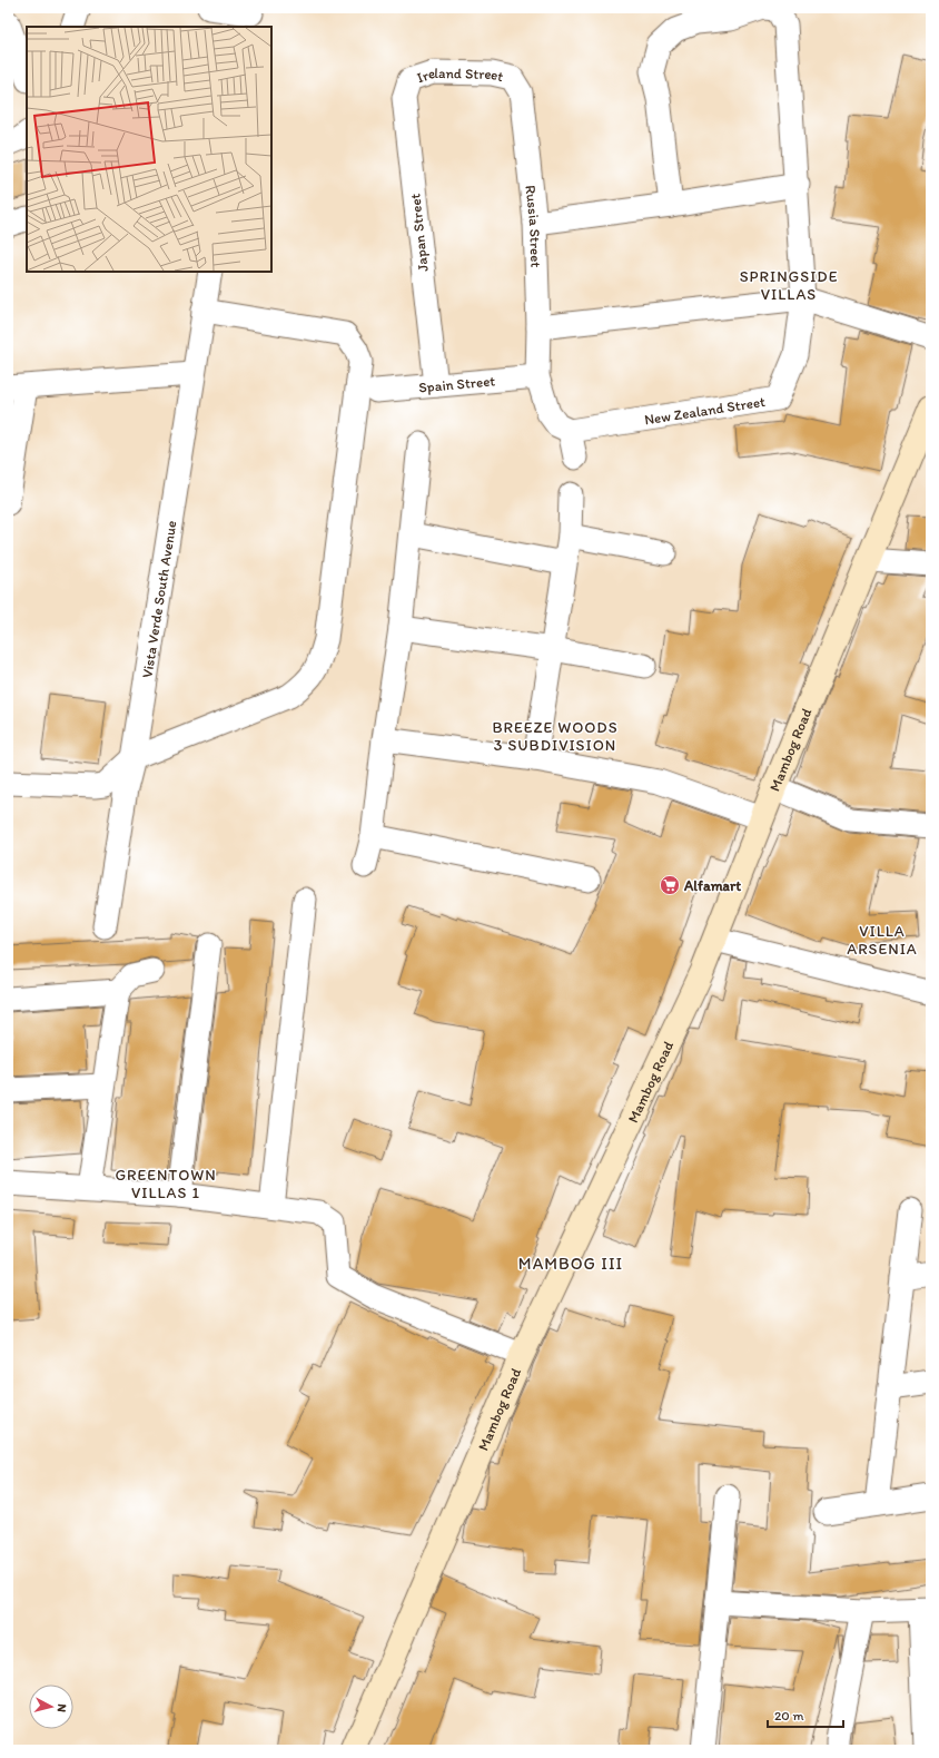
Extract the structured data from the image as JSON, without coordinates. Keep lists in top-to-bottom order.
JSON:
{
  "streets": {
    "main road": ["Mambog Road"],
    "street": [
      "Ireland Street",
      "Russia Street",
      "Japan Street",
      "Spain Street",
      "New Zealand Street",
      "Vista Verde South Avenue"
    ]
  },
  "crossings": [
    ["Ireland Street", "Russia Street"],
    ["Ireland Street", "Japan Street"],
    ["Russia Street", "Spain Street"],
    ["Japan Street", "Spain Street"]
  ],
  "districts": [
    "SPRINGSIDE VILLAS",
    "BREEZE WOODS 3 SUBDIVISION",
    "VILLA ARSENIA",
    "GREENTOWN VILLAS 1",
    "MAMBOG III"
  ],
  "places": {
    "supermarket": ["Alfamart"]
  },
  "scale_bar": "20 m",
  "north": "right"
}
